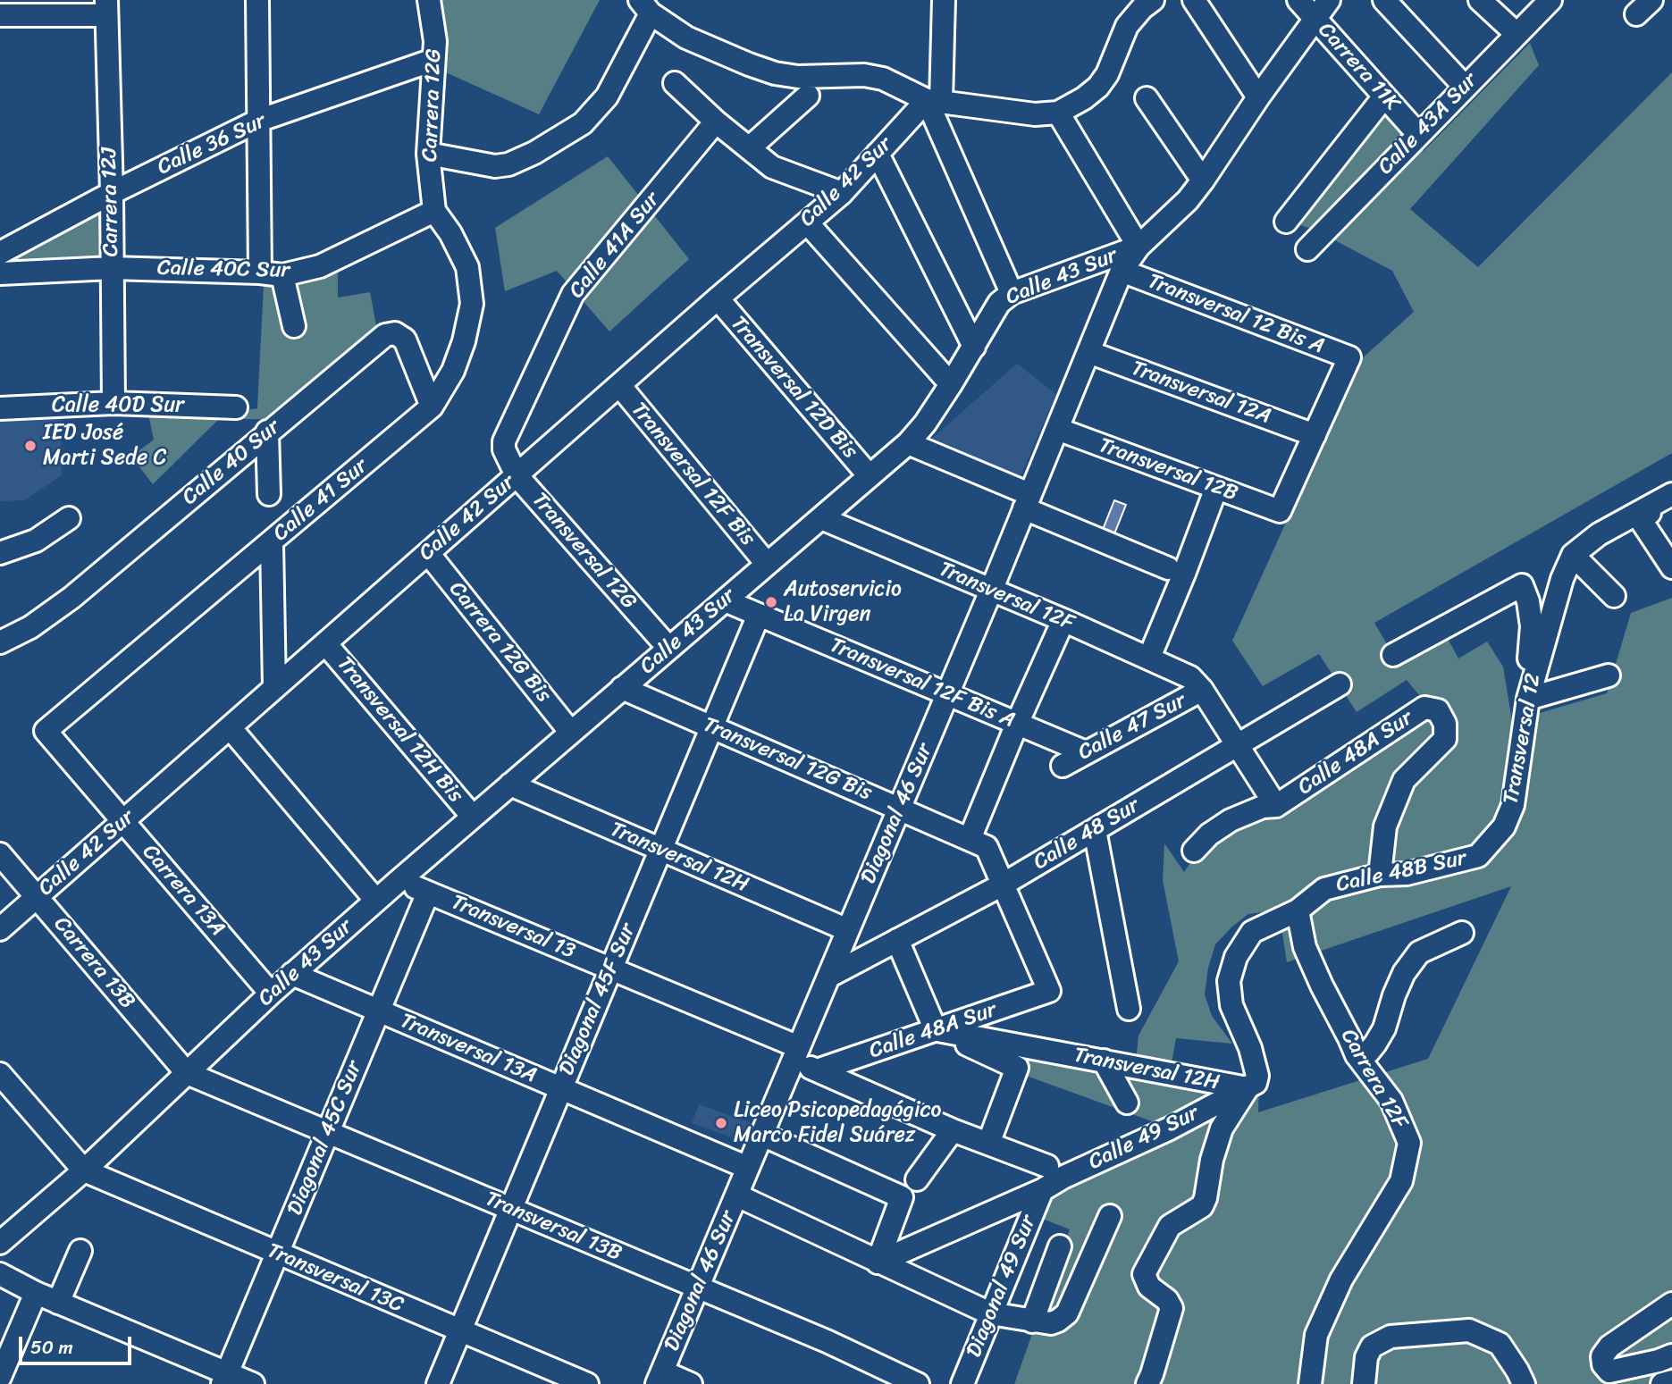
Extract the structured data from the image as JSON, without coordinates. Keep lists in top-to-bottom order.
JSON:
{
  "streets": {
    "street": [
      "Carrera 11K",
      "Carrera 12G",
      "Calle 43A Sur",
      "Calle 36 Sur",
      "Calle 42 Sur",
      "Carrera 12J",
      "Calle 41A Sur",
      "Calle 40C Sur",
      "Calle 43 Sur",
      "Transversal 12 Bis A",
      "Transversal 12D Bis",
      "Transversal 12A",
      "Calle 40D Sur",
      "Calle 40 Sur",
      "Transversal 12B",
      "Transversal 12F Bis",
      "Calle 41 Sur",
      "Transversal 12G",
      "Transversal 12F",
      "Carrera 12G Bis",
      "Transversal 12F Bis A",
      "Calle 47 Sur",
      "Transversal 12H Bis",
      "Transversal 12",
      "Calle 48A Sur",
      "Transversal 12G Bis",
      "Diagonal 46 Sur",
      "Calle 48 Sur",
      "Transversal 12H",
      "Calle 48B Sur",
      "Carrera 13A",
      "Transversal 13",
      "Carrera 13B",
      "Diagonal 45F Sur",
      "Transversal 13A",
      "Carrera 12F",
      "Diagonal 45C Sur",
      "Calle 49 Sur",
      "Transversal 13B",
      "Transversal 13C",
      "Diagonal 49 Sur"
    ]
  },
  "crossings": [
    ["Carrera 11K", "Calle 43A Sur"],
    ["Carrera 11K", "Calle 43 Sur"],
    ["Carrera 12G", "Calle 36 Sur"],
    ["Carrera 12G", "Calle 40C Sur"],
    ["Carrera 12G", "Calle 41 Sur"],
    ["Calle 36 Sur", "Carrera 12J"],
    ["Calle 42 Sur", "Transversal 12D Bis"],
    ["Calle 42 Sur", "Transversal 12F Bis"],
    ["Calle 42 Sur", "Transversal 12G"],
    ["Calle 42 Sur", "Carrera 12G Bis"],
    ["Calle 42 Sur", "Transversal 12H Bis"],
    ["Calle 42 Sur", "Carrera 13A"],
    ["Calle 42 Sur", "Carrera 13B"],
    ["Carrera 12J", "Calle 40C Sur"],
    ["Carrera 12J", "Calle 40D Sur"],
    ["Calle 41A Sur", "Transversal 12G"],
    ["Calle 40C Sur", "Calle 41 Sur"],
    ["Calle 43 Sur", "Transversal 12 Bis A"],
    ["Calle 43 Sur", "Transversal 12D Bis"],
    ["Calle 43 Sur", "Transversal 12F Bis"],
    ["Calle 43 Sur", "Transversal 12G"],
    ["Calle 43 Sur", "Transversal 12F"],
    ["Calle 43 Sur", "Carrera 12G Bis"],
    ["Calle 43 Sur", "Transversal 12F Bis A"],
    ["Calle 43 Sur", "Transversal 12H Bis"],
    ["Calle 43 Sur", "Transversal 12G Bis"],
    ["Calle 43 Sur", "Diagonal 46 Sur"],
    ["Calle 43 Sur", "Transversal 12H"],
    ["Calle 43 Sur", "Carrera 13A"],
    ["Calle 43 Sur", "Transversal 13"],
    ["Calle 43 Sur", "Carrera 13B"],
    ["Calle 43 Sur", "Transversal 13A"],
    ["Calle 43 Sur", "Transversal 13B"],
    ["Calle 43 Sur", "Transversal 13C"],
    ["Transversal 12 Bis A", "Transversal 12A"],
    ["Transversal 12 Bis A", "Transversal 12B"],
    ["Transversal 12 Bis A", "Diagonal 46 Sur"],
    ["Transversal 12A", "Transversal 12B"],
    ["Transversal 12A", "Diagonal 46 Sur"],
    ["Calle 40 Sur", "Calle 41 Sur"],
    ["Transversal 12B", "Diagonal 46 Sur"],
    ["Calle 41 Sur", "Carrera 13A"],
    ["Transversal 12F", "Calle 47 Sur"],
    ["Transversal 12F", "Diagonal 46 Sur"],
    ["Transversal 12F Bis A", "Calle 47 Sur"],
    ["Transversal 12F Bis A", "Diagonal 46 Sur"],
    ["Transversal 12F Bis A", "Diagonal 45F Sur"],
    ["Transversal 12", "Calle 48B Sur"],
    ["Calle 48A Sur", "Calle 48 Sur"],
    ["Calle 48A Sur", "Transversal 12H"],
    ["Calle 48A Sur", "Calle 48B Sur"],
    ["Calle 48A Sur", "Transversal 13"],
    ["Transversal 12G Bis", "Diagonal 46 Sur"],
    ["Transversal 12G Bis", "Diagonal 45F Sur"],
    ["Diagonal 46 Sur", "Calle 48 Sur"],
    ["Diagonal 46 Sur", "Transversal 12H"],
    ["Diagonal 46 Sur", "Transversal 13"],
    ["Diagonal 46 Sur", "Transversal 13A"],
    ["Diagonal 46 Sur", "Transversal 13B"],
    ["Transversal 12H", "Calle 48B Sur"],
    ["Transversal 12H", "Diagonal 45F Sur"],
    ["Transversal 12H", "Calle 49 Sur"],
    ["Calle 48B Sur", "Carrera 12F"],
    ["Calle 48B Sur", "Calle 49 Sur"],
    ["Transversal 13", "Diagonal 45F Sur"],
    ["Transversal 13", "Diagonal 45C Sur"],
    ["Carrera 13B", "Transversal 13B"],
    ["Diagonal 45F Sur", "Transversal 13A"],
    ["Diagonal 45F Sur", "Transversal 13B"],
    ["Diagonal 45F Sur", "Transversal 13C"],
    ["Transversal 13A", "Diagonal 45C Sur"],
    ["Diagonal 45C Sur", "Transversal 13B"],
    ["Diagonal 45C Sur", "Transversal 13C"],
    ["Calle 49 Sur", "Diagonal 49 Sur"]
  ],
  "places": ["IED José Marti Sede C", "Autoservicio La Virgen", "Liceo Psicopedagógico Marco Fidel Suárez"],
  "scale_bar": "50 m"
}
